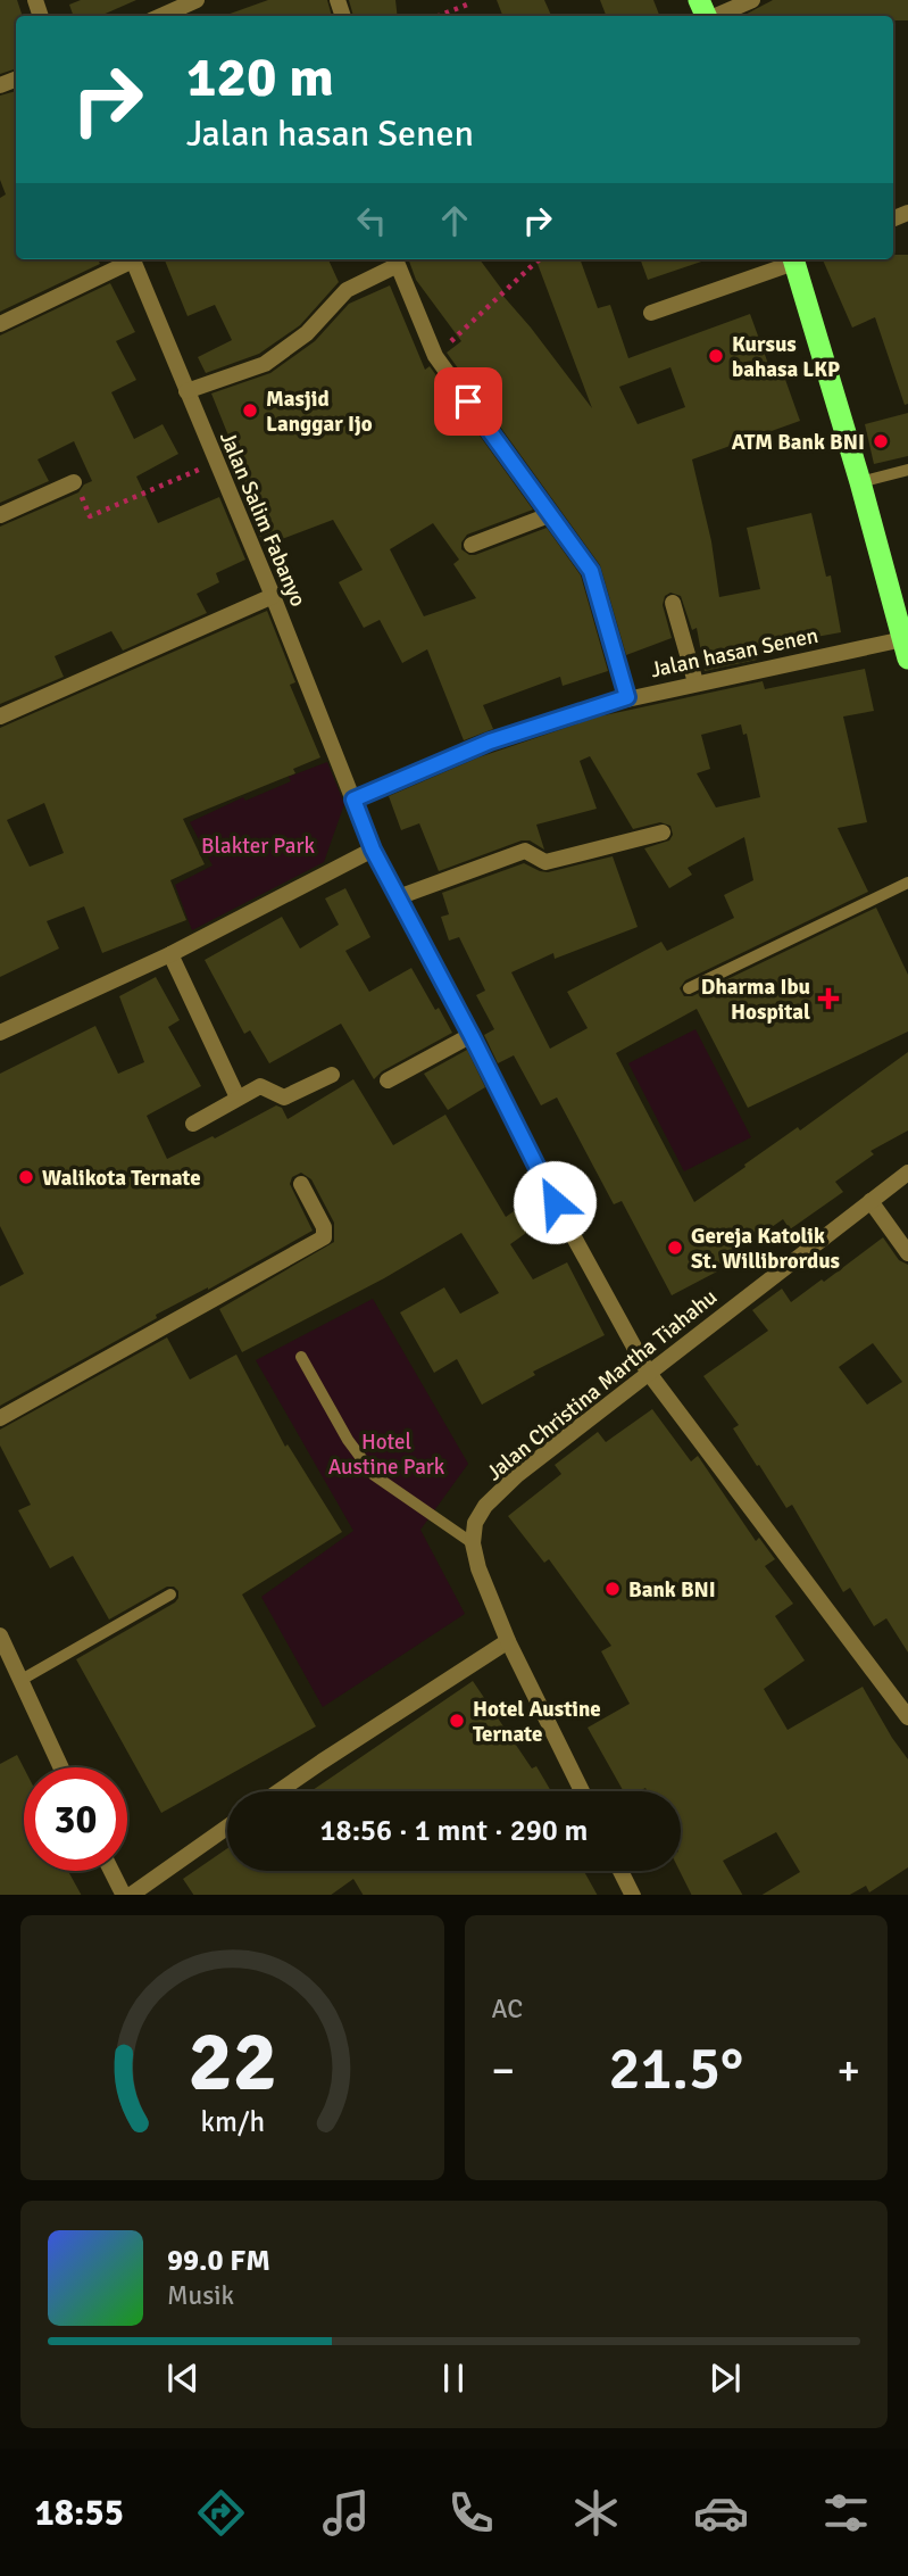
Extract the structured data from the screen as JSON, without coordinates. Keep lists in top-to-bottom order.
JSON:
{
  "streets": {
    "street": ["Jalan Salim Fabanyo", "Jalan hasan Senen", "Jalan Christina Martha Tiahahu"]
  },
  "crossings": [
    ["Jalan Salim Fabanyo", "Jalan hasan Senen"],
    ["Jalan Salim Fabanyo", "Jalan Christina Martha Tiahahu"]
  ],
  "parks": ["Blakter Park", "Hotel Austine Park"],
  "places": {
    "other": [
      "Kursus bahasa LKP",
      "Masjid Langgar Ijo",
      "ATM Bank BNI",
      "Walikota Ternate",
      "Gereja Katolik St. Willibrordus",
      "Bank BNI",
      "Hotel Austine Ternate"
    ],
    "health": ["Dharma Ibu Hospital"]
  },
  "page": {
    "turn": ["120 m", "Jalan hasan Senen"],
    "limit": "30",
    "trip": "18:56 · 1 mnt · 290 m",
    "tile": "AC",
    "heat": ["−", "21.5°", "+"],
    "song": ["99.0 FM", "Musik"],
    "tabs": "18:55",
    "gauge": ["22", "km/h"]
  }
}
